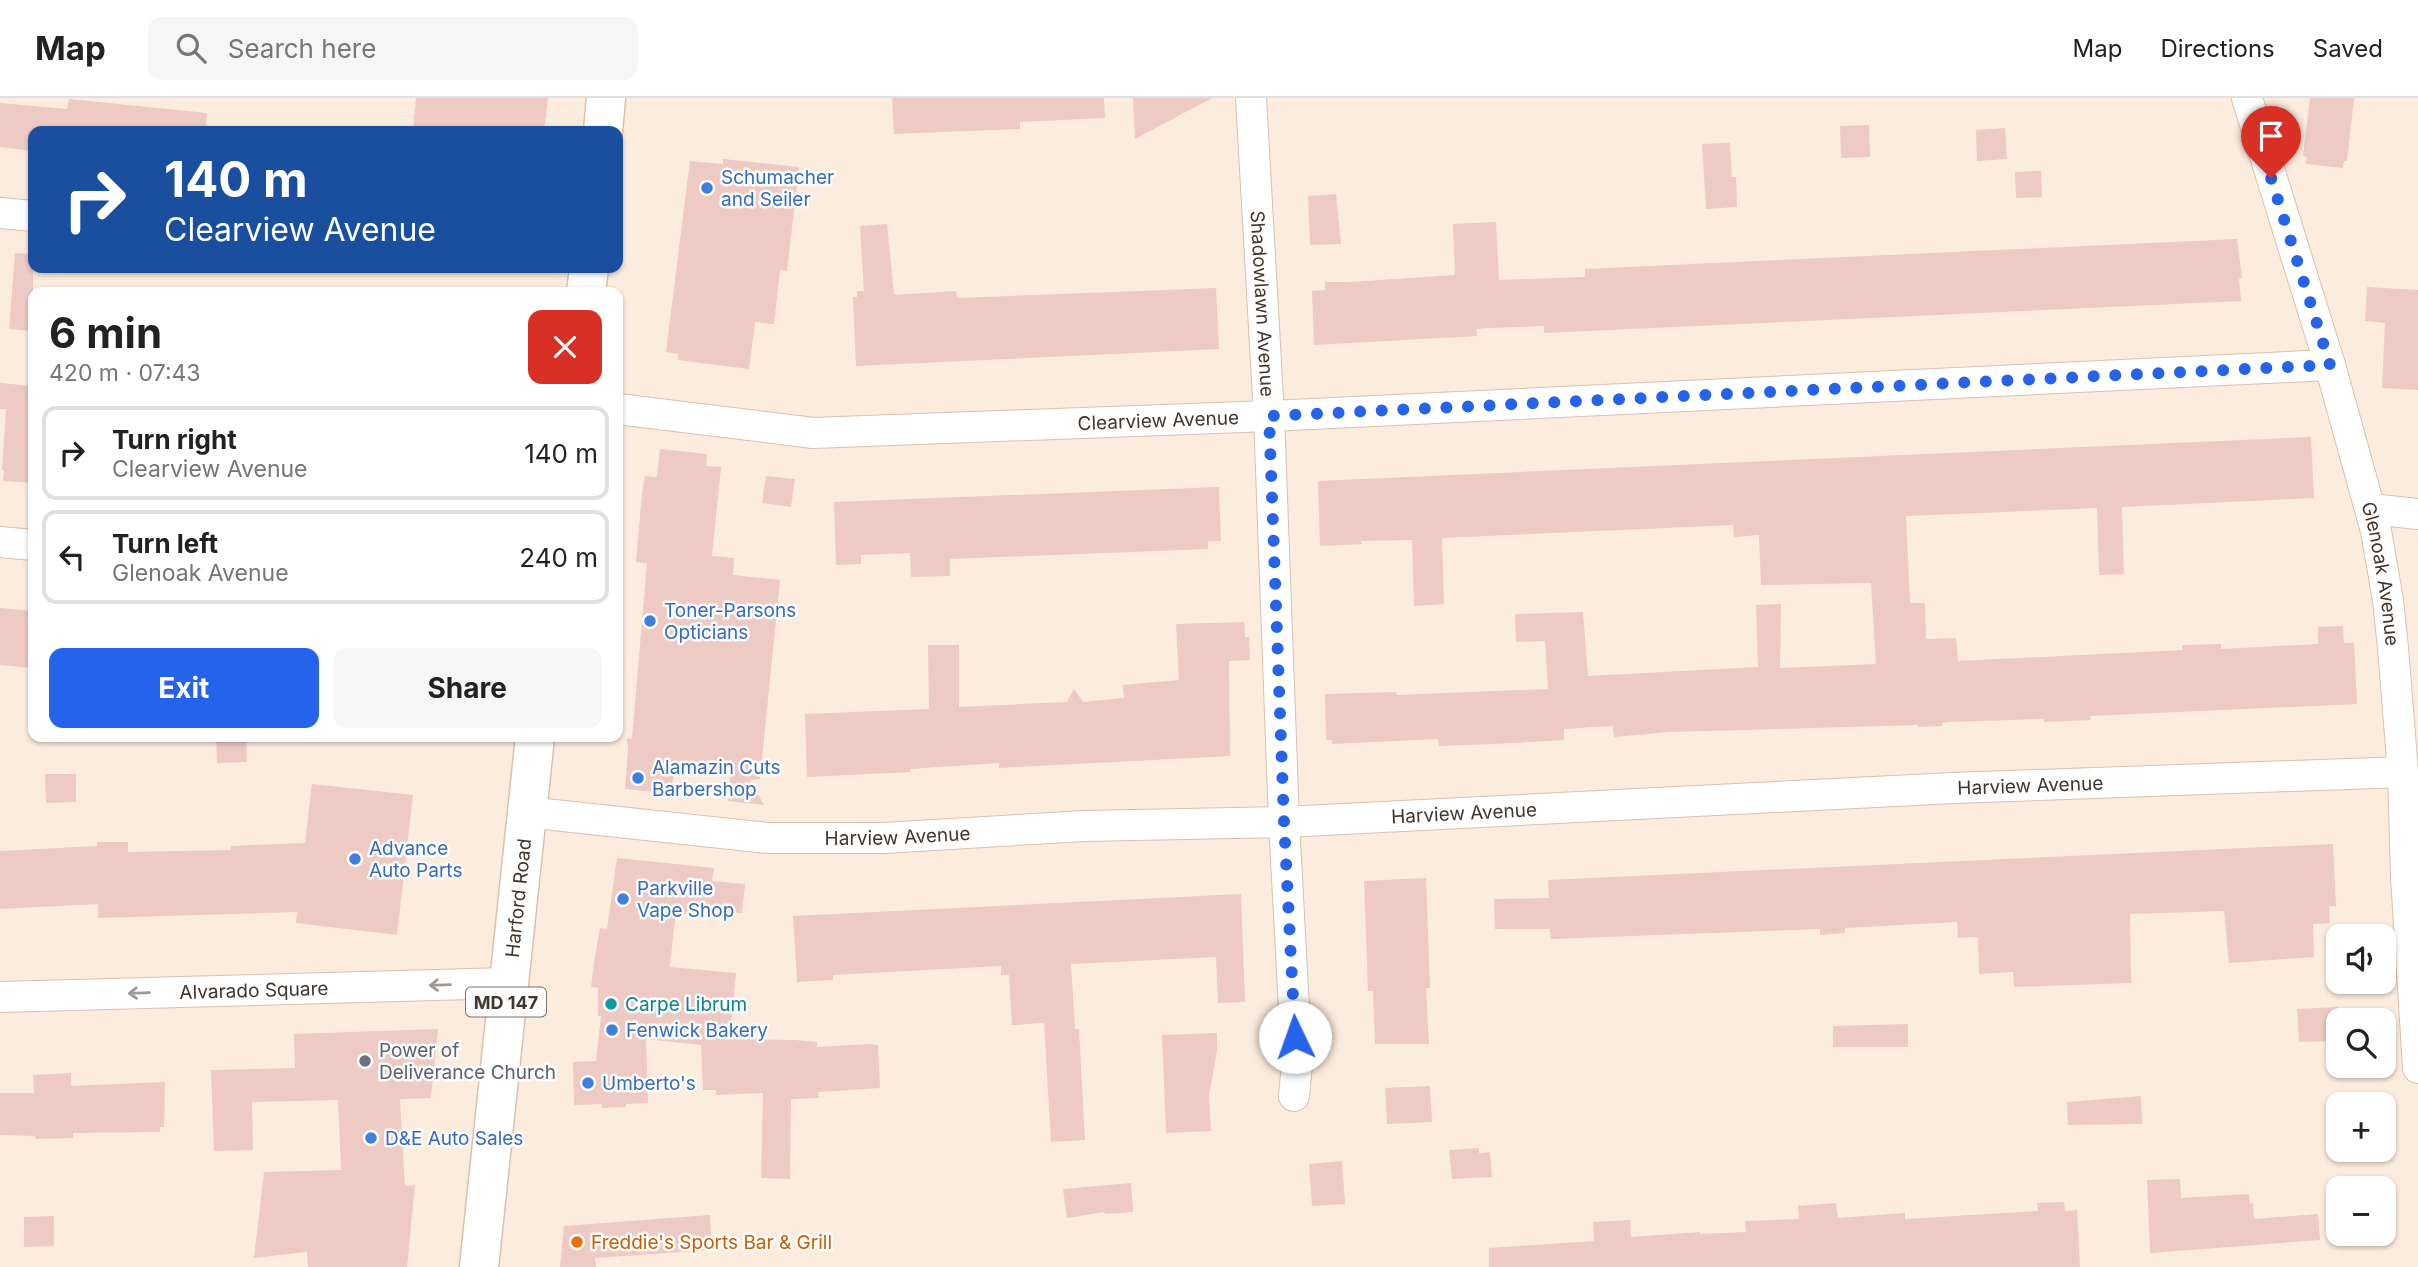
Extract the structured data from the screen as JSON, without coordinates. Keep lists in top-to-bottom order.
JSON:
{
  "streets": {
    "main road": ["Harford Road", "MD 147"],
    "street": [
      "Shadowlawn Avenue",
      "Clearview Avenue",
      "Glenoak Avenue",
      "Harview Avenue",
      "Alvarado Square"
    ]
  },
  "crossings": [
    ["Shadowlawn Avenue", "Clearview Avenue"],
    ["Shadowlawn Avenue", "Harview Avenue"],
    ["Clearview Avenue", "Glenoak Avenue"],
    ["Glenoak Avenue", "Harview Avenue"],
    ["Harview Avenue", "Harford Road"],
    ["Harford Road", "Alvarado Square"]
  ],
  "one_way": ["Alvarado Square"],
  "places": [
    "Schumacher and Seiler",
    "Toner-Parsons Opticians",
    "Alamazin Cuts Barbershop",
    "Advance Auto Parts",
    "Parkville Vape Shop",
    "Carpe Librum",
    "Fenwick Bakery",
    "Power of Deliverance Church",
    "Umberto's",
    "D&E Auto Sales",
    "Freddie's Sports Bar & Grill"
  ],
  "page": {
    "header": "Map",
    "search": "Search here",
    "nav": ["Map", "Directions", "Saved"],
    "turn": ["140 m", "Clearview Avenue"],
    "heading": ["6 min", "420 m · 07:43"],
    "list": [
      {
        "name": "Turn right",
        "note": "Clearview Avenue",
        "value": "140 m"
      },
      {
        "name": "Turn left",
        "note": "Glenoak Avenue",
        "value": "240 m"
      }
    ],
    "buttons": ["Exit", "Share"],
    "map_buttons": ["+", "−"]
  }
}
